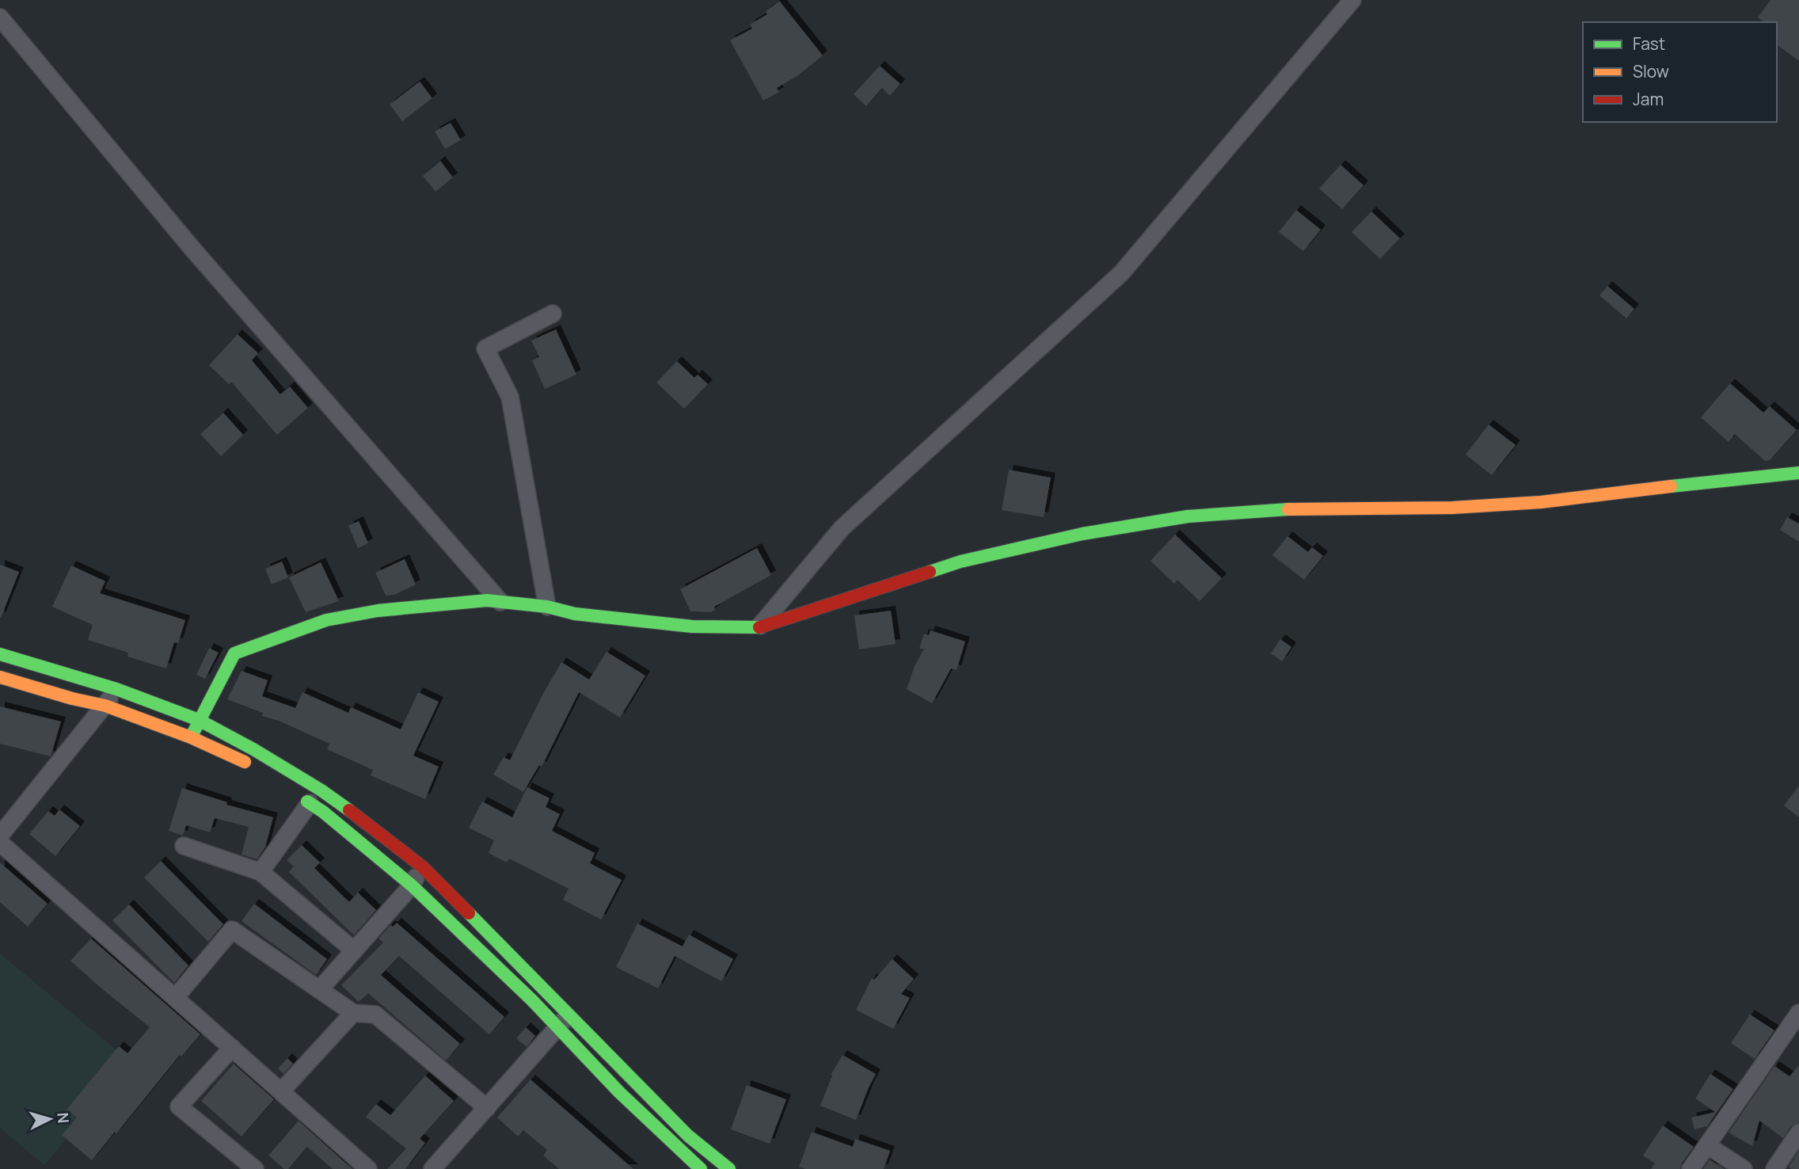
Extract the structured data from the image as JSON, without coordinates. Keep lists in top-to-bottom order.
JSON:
{
  "legend": ["Fast", "Slow", "Jam"],
  "north": "right"
}
